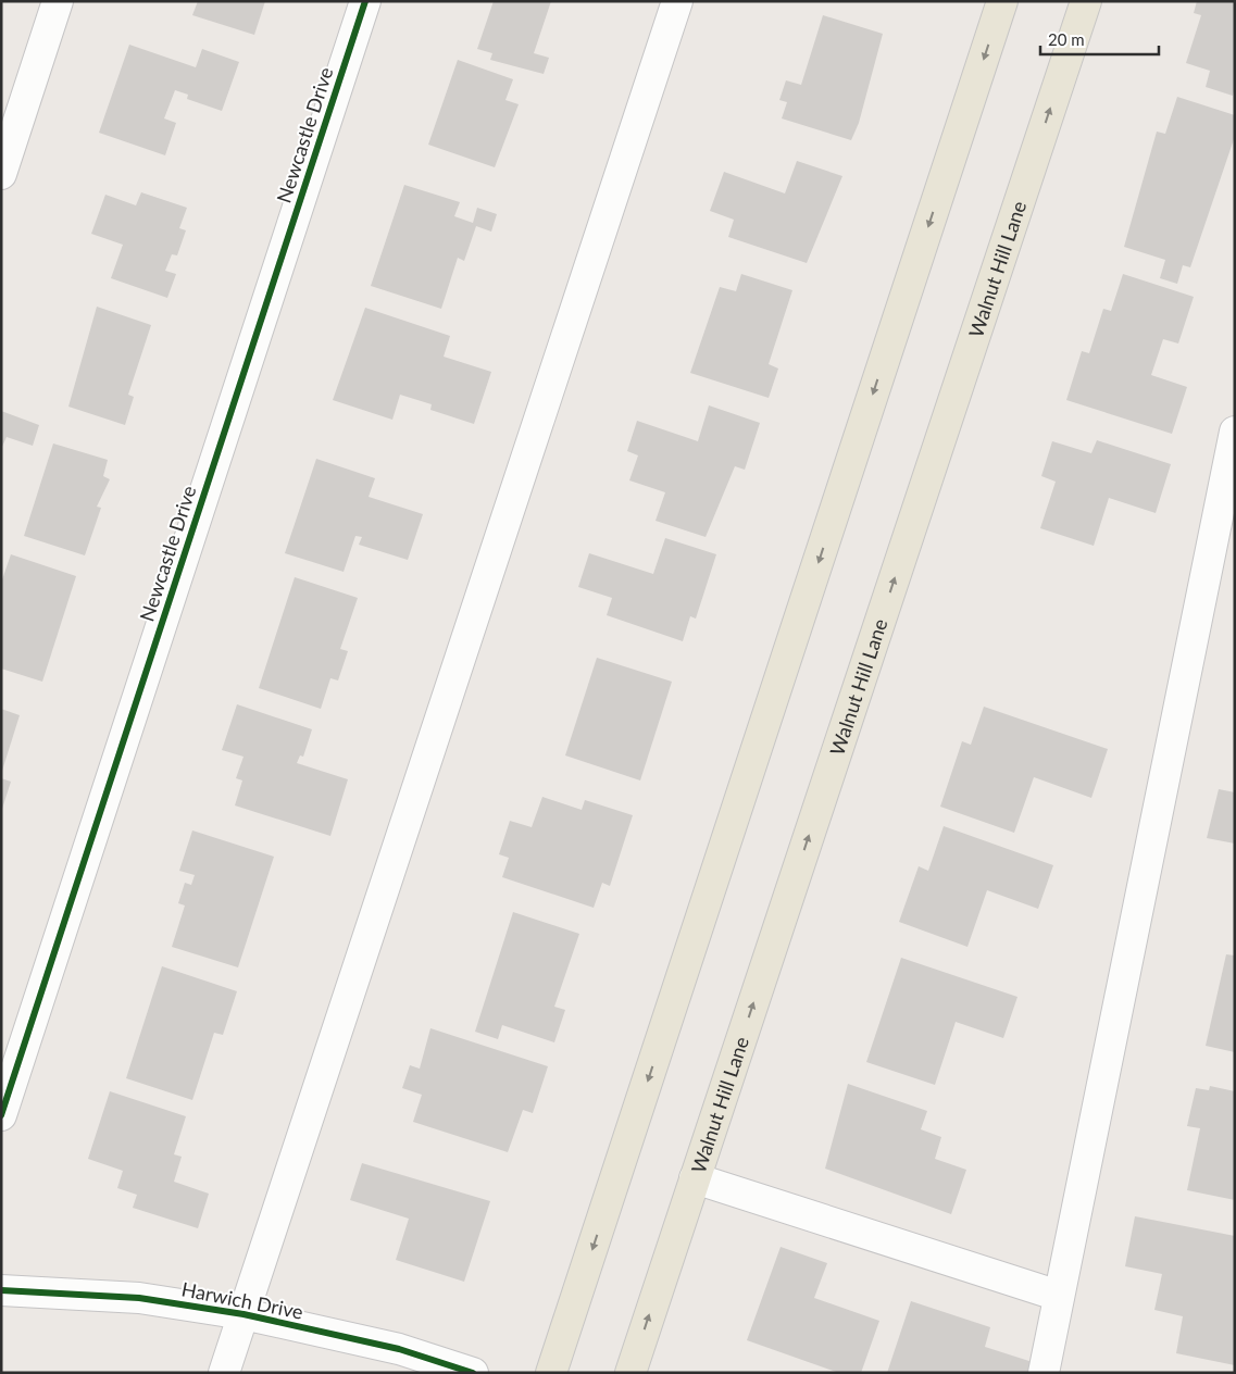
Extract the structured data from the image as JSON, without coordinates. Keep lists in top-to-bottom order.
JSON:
{
  "streets": {
    "main road": ["Walnut Hill Lane"],
    "street": ["Newcastle Drive", "Harwich Drive"]
  },
  "scale_bar": "20 m"
}
